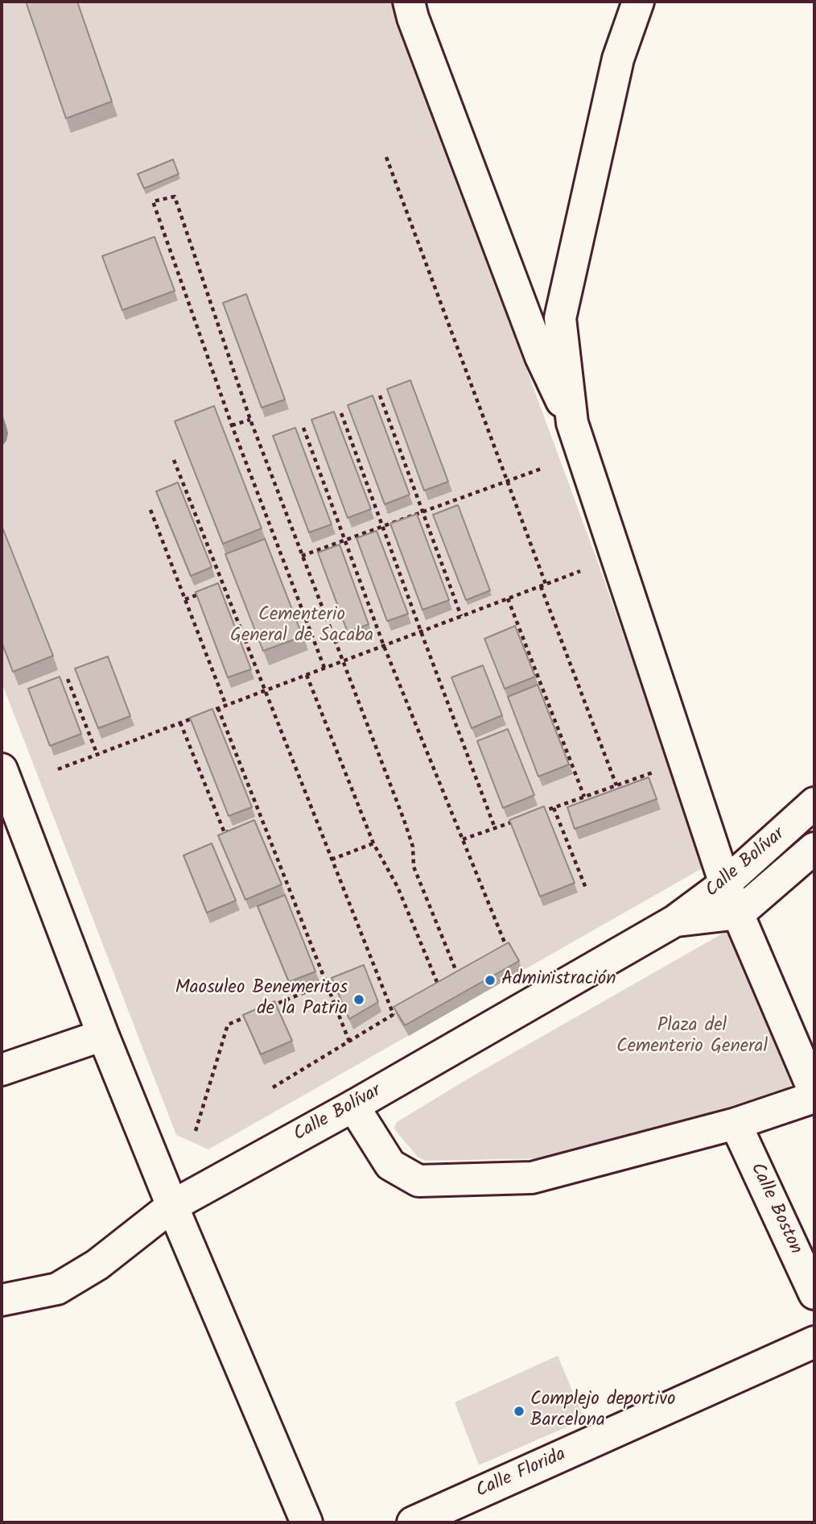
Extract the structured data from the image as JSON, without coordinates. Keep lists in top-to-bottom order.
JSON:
{
  "streets": {
    "street": ["Calle Bolívar", "Calle Boston", "Calle Florida"]
  },
  "parks": ["Cementerio General de Sacaba", "Plaza del Cementerio General"],
  "places": ["Administración", "Maosuleo Benemeritos de la Patria", "Complejo deportivo Barcelona"]
}
